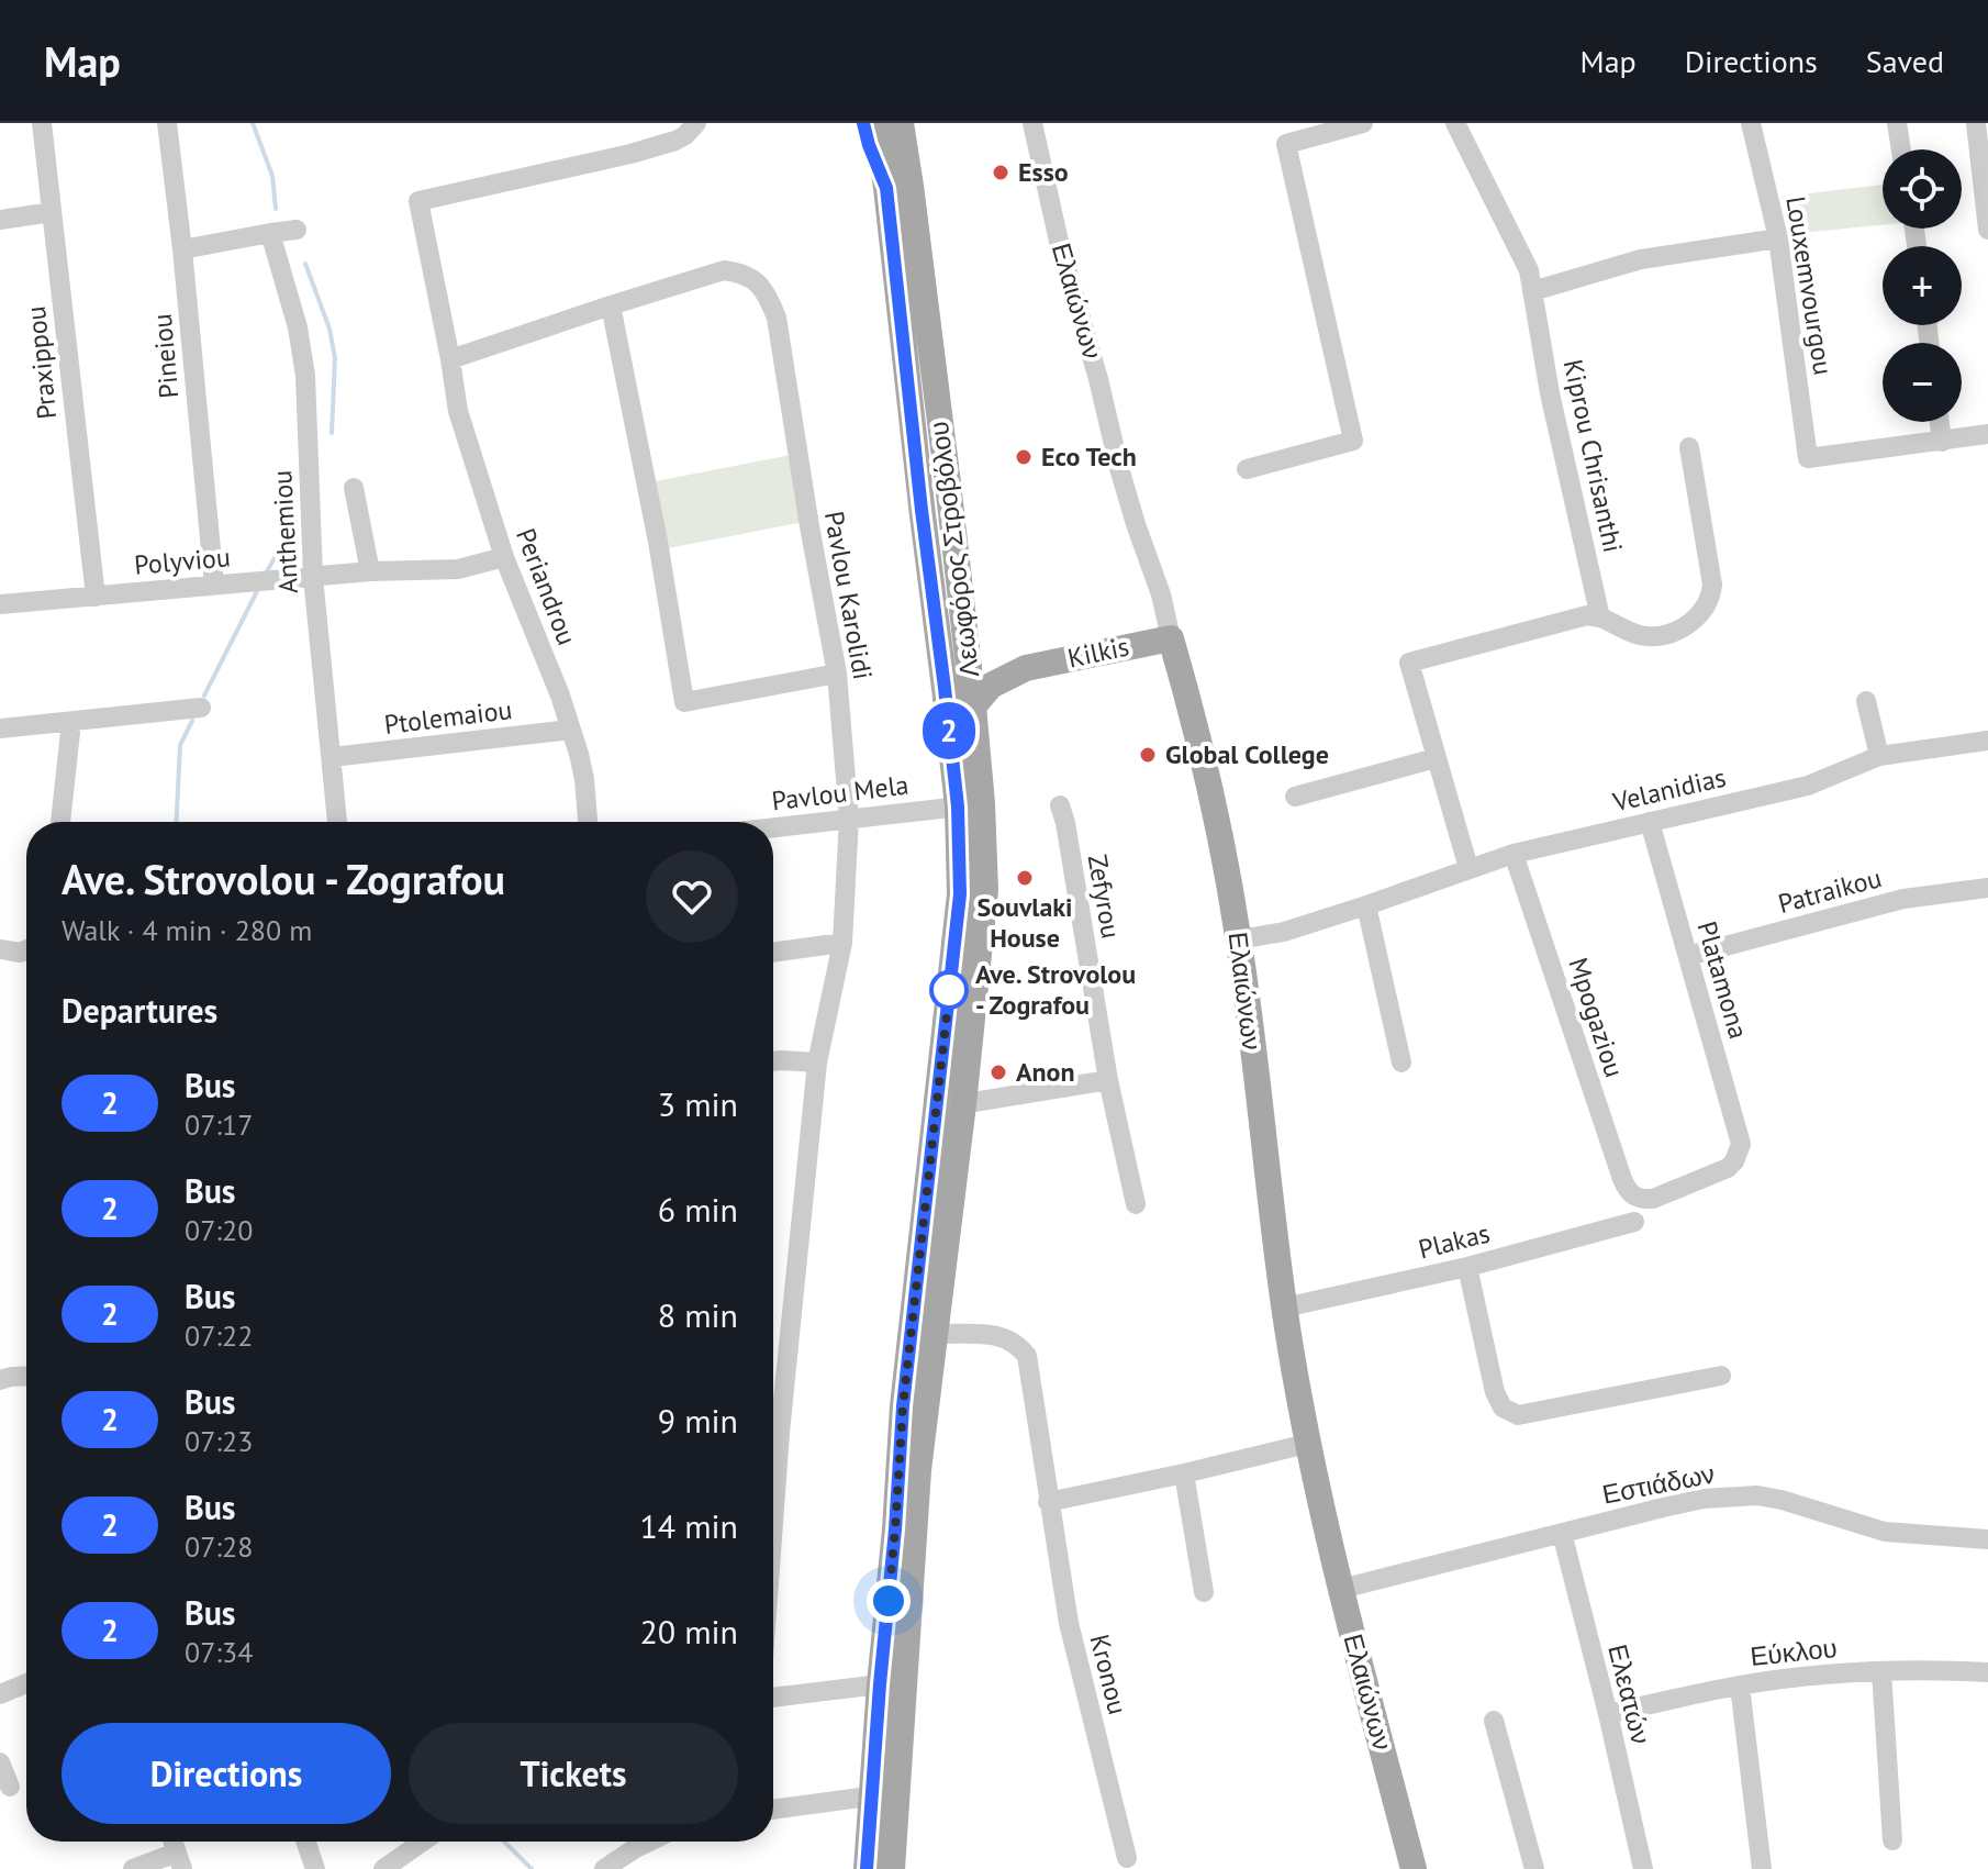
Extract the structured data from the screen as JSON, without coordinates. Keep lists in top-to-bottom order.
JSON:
{
  "streets": {
    "main road": ["Ελαιώνων", "Λεωφόρος Στροβόλου", "Kilkis"],
    "street": [
      "Louxemvourgou",
      "Pineiou",
      "Praxippou",
      "Kiprou Chrisanthi",
      "Anthemiou",
      "Polyviou",
      "Periandrou",
      "Pavlou Karolidi",
      "Ptolemaiou",
      "Velanidias",
      "Pavlou Mela",
      "Patraikou",
      "Zefyrou",
      "Platamona",
      "Mpogaziou",
      "Plakas",
      "Εστιάδων",
      "Εύκλου",
      "Kronou",
      "Ελεατών"
    ]
  },
  "crossings": [
    ["Ελαιώνων", "Kilkis"],
    ["Ελαιώνων", "Velanidias"],
    ["Ελαιώνων", "Plakas"],
    ["Ελαιώνων", "Εστιάδων"],
    ["Pineiou", "Polyviou"],
    ["Praxippou", "Polyviou"],
    ["Anthemiou", "Polyviou"],
    ["Anthemiou", "Ptolemaiou"],
    ["Λεωφόρος Στροβόλου", "Kilkis"],
    ["Λεωφόρος Στροβόλου", "Pavlou Mela"],
    ["Λεωφόρος Στροβόλου", "Kronou"],
    ["Polyviou", "Periandrou"],
    ["Periandrou", "Ptolemaiou"],
    ["Pavlou Karolidi", "Pavlou Mela"],
    ["Velanidias", "Platamona"],
    ["Velanidias", "Mpogaziou"],
    ["Patraikou", "Platamona"],
    ["Platamona", "Mpogaziou"],
    ["Εστιάδων", "Ελεατών"],
    ["Εύκλου", "Ελεατών"]
  ],
  "places": [
    "Esso",
    "Eco Tech",
    "Global College",
    "Souvlaki House",
    "Ave. Strovolou - Zografou",
    "Anon"
  ],
  "lines": ["bus line 2"],
  "page": {
    "header": "Map",
    "nav": ["Map", "Directions", "Saved"],
    "on_map": "2",
    "map_buttons": ["+", "−"],
    "heading": [
      ["Ave. Strovolou - Zografou", "Walk · 4 min · 280 m"],
      "Departures"
    ],
    "list": [
      {
        "mark": "2",
        "name": "Bus",
        "note": "07:17",
        "value": "3 min"
      },
      {
        "mark": "2",
        "name": "Bus",
        "note": "07:20",
        "value": "6 min"
      },
      {
        "mark": "2",
        "name": "Bus",
        "note": "07:22",
        "value": "8 min"
      },
      {
        "mark": "2",
        "name": "Bus",
        "note": "07:23",
        "value": "9 min"
      },
      {
        "mark": "2",
        "name": "Bus",
        "note": "07:28",
        "value": "14 min"
      },
      {
        "mark": "2",
        "name": "Bus",
        "note": "07:34",
        "value": "20 min"
      }
    ],
    "buttons": ["Directions", "Tickets"]
  }
}
